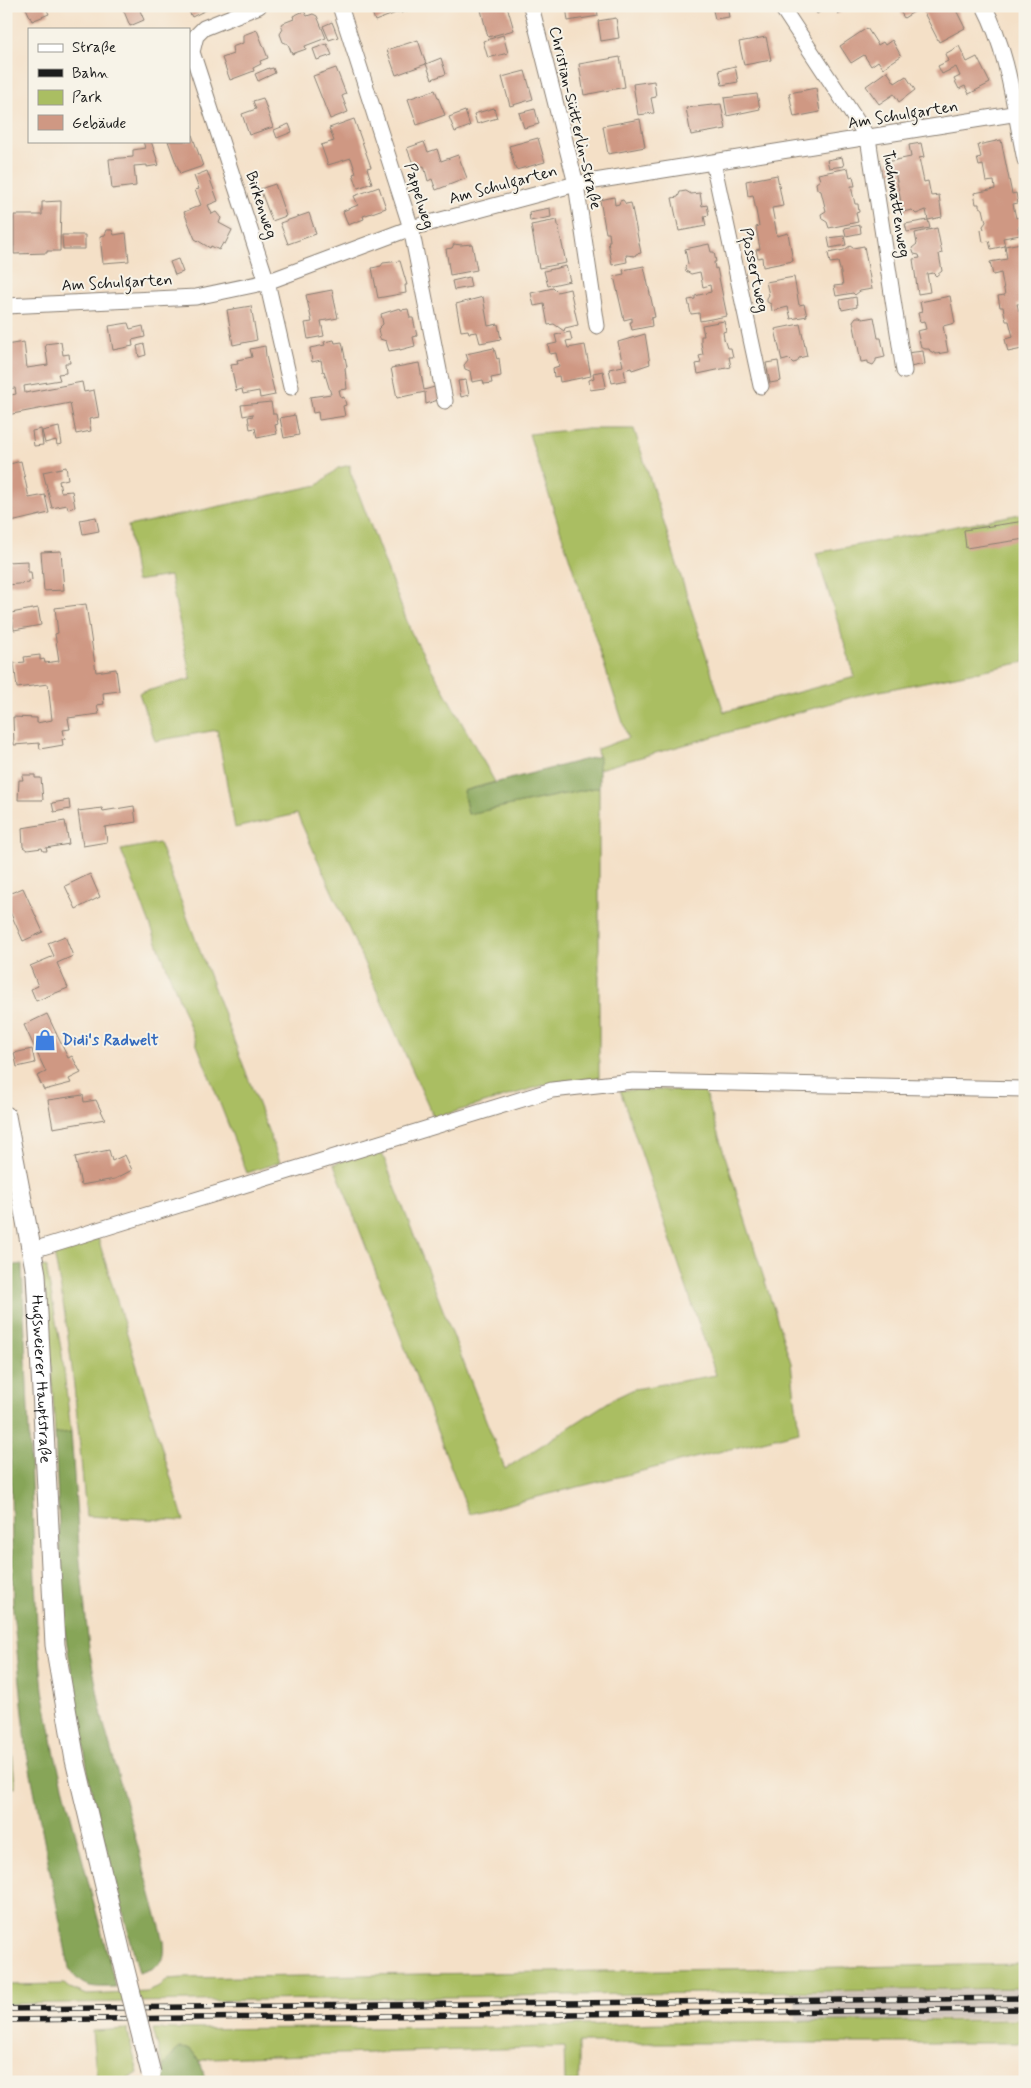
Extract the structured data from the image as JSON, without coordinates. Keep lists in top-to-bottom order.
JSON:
{
  "streets": {
    "street": [
      "Am Schulgarten",
      "Christian-Sütterlin-Straße",
      "Pappelweg",
      "Tuchmattenweg",
      "Birkenweg",
      "Pfossertweg",
      "Hugsweierer Hauptstraße"
    ]
  },
  "crossings": [
    ["Am Schulgarten", "Christian-Sütterlin-Straße"],
    ["Am Schulgarten", "Pappelweg"],
    ["Am Schulgarten", "Tuchmattenweg"],
    ["Am Schulgarten", "Birkenweg"],
    ["Am Schulgarten", "Pfossertweg"]
  ],
  "places": {
    "shop": ["Didi's Radwelt"]
  },
  "legend": [
    "Straße",
    "Bahn",
    "Park",
    "Gebäude"
  ]
}
